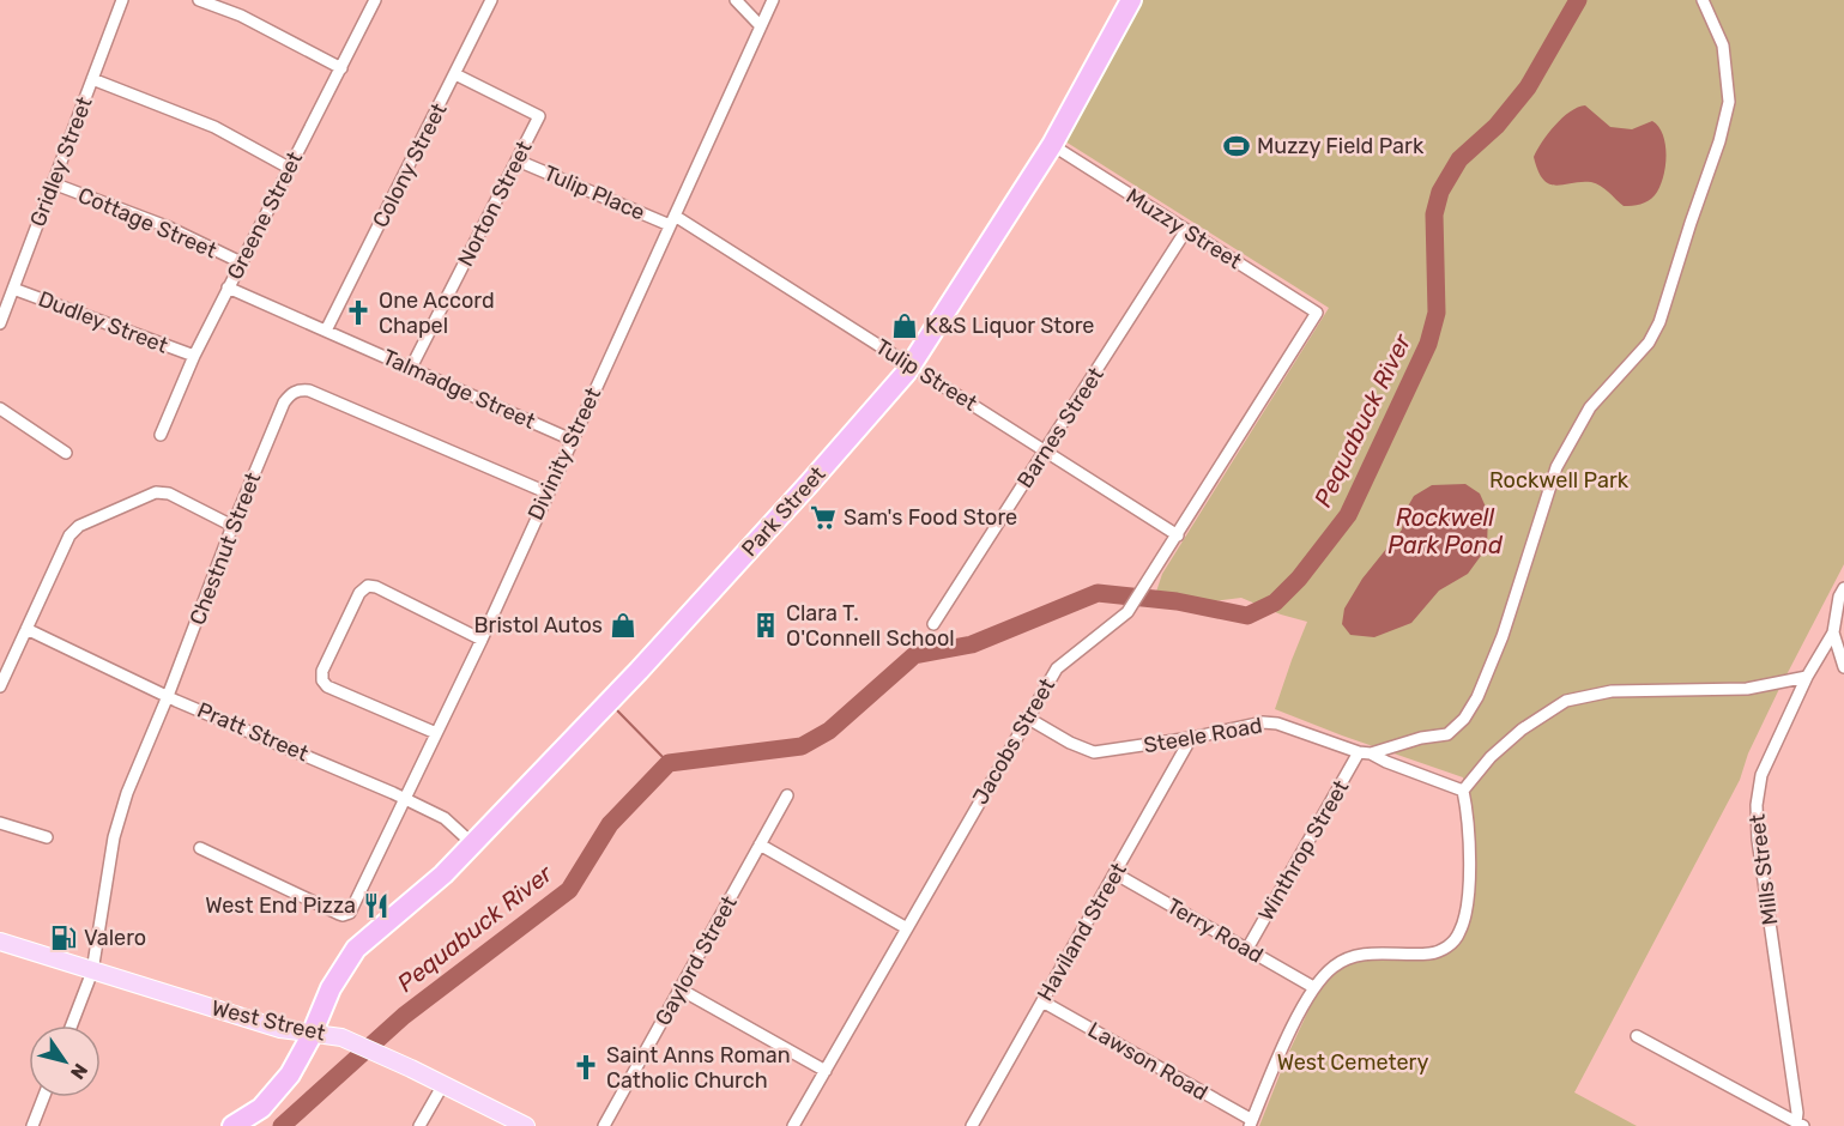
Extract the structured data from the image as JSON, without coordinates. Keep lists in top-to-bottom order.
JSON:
{
  "streets": {
    "highway": ["Park Street"],
    "main road": ["West Street"],
    "street": [
      "Gridley Street",
      "Colony Street",
      "Tulip Place",
      "Norton Street",
      "Greene Street",
      "Cottage Street",
      "Muzzy Street",
      "Dudley Street",
      "Tulip Street",
      "Talmadge Street",
      "Barnes Street",
      "Divinity Street",
      "Chestnut Street",
      "Pratt Street",
      "Steele Road",
      "Jacobs Street",
      "Winthrop Street",
      "Mills Street",
      "Terry Road",
      "Haviland Street",
      "Gaylord Street",
      "Lawson Road"
    ]
  },
  "crossings": [
    ["Gridley Street", "Cottage Street"],
    ["Gridley Street", "Dudley Street"],
    ["Colony Street", "Norton Street"],
    ["Colony Street", "Talmadge Street"],
    ["Tulip Place", "Norton Street"],
    ["Tulip Place", "Tulip Street"],
    ["Tulip Place", "Divinity Street"],
    ["Norton Street", "Talmadge Street"],
    ["Greene Street", "Cottage Street"],
    ["Greene Street", "Dudley Street"],
    ["Greene Street", "Talmadge Street"],
    ["Muzzy Street", "Barnes Street"],
    ["Muzzy Street", "Park Street"],
    ["Muzzy Street", "Jacobs Street"],
    ["Tulip Street", "Barnes Street"],
    ["Tulip Street", "Divinity Street"],
    ["Tulip Street", "Park Street"],
    ["Tulip Street", "Jacobs Street"],
    ["Talmadge Street", "Divinity Street"],
    ["Divinity Street", "Chestnut Street"],
    ["Divinity Street", "Pratt Street"],
    ["Park Street", "Pratt Street"],
    ["Park Street", "West Street"],
    ["Chestnut Street", "Pratt Street"],
    ["Chestnut Street", "West Street"],
    ["Steele Road", "Jacobs Street"],
    ["Steele Road", "Winthrop Street"],
    ["Steele Road", "Haviland Street"],
    ["Winthrop Street", "Terry Road"],
    ["Terry Road", "Haviland Street"],
    ["Haviland Street", "Lawson Road"]
  ],
  "water": ["Pequabuck River", "Rockwell Park Pond"],
  "parks": ["Rockwell Park", "West Cemetery"],
  "places": {
    "sports": ["Muzzy Field Park"],
    "church": ["One Accord Chapel", "Saint Anns Roman Catholic Church"],
    "shop": ["K&S Liquor Store", "Bristol Autos"],
    "supermarket": ["Sam's Food Store"],
    "building": ["Clara T. O'Connell School"],
    "restaurant": ["West End Pizza"],
    "fuel station": ["Valero"]
  },
  "north": "bottom right"
}
